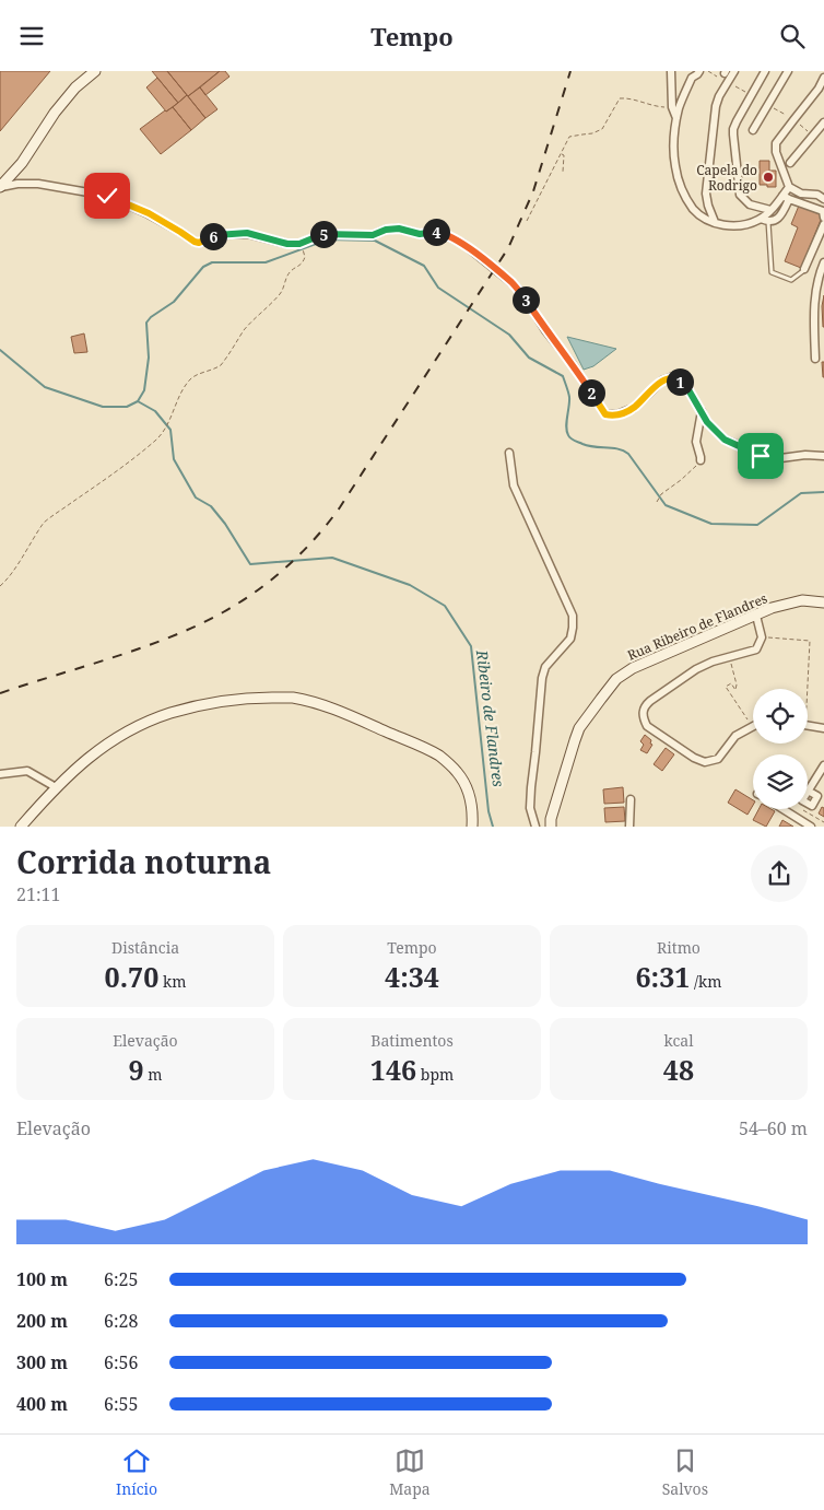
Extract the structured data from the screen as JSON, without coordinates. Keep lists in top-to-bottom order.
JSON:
{
  "streets": {
    "main road": ["Rua Ribeiro de Flandres"]
  },
  "water": ["Ribeiro de Flandres"],
  "places": ["Capela do Rodrigo"],
  "page": {
    "header": "Tempo",
    "pins": [
      "4",
      "5",
      "6",
      "3",
      "1",
      "2"
    ],
    "heading": ["Corrida noturna", "21:11"],
    "stats": [
      ["Distância", "0.70 km"],
      ["Tempo", "4:34"],
      ["Ritmo", "6:31 /km"],
      ["Elevação", "9 m"],
      ["Batimentos", "146 bpm"],
      ["kcal", "48"]
    ],
    "chart": ["Elevação", "54–60 m"],
    "list": [
      {
        "name": "100 m",
        "note": "6:25"
      },
      {
        "name": "200 m",
        "note": "6:28"
      },
      {
        "name": "300 m",
        "note": "6:56"
      },
      {
        "name": "400 m",
        "note": "6:55"
      }
    ],
    "tabs": ["Início", "Mapa", "Salvos"]
  }
}
